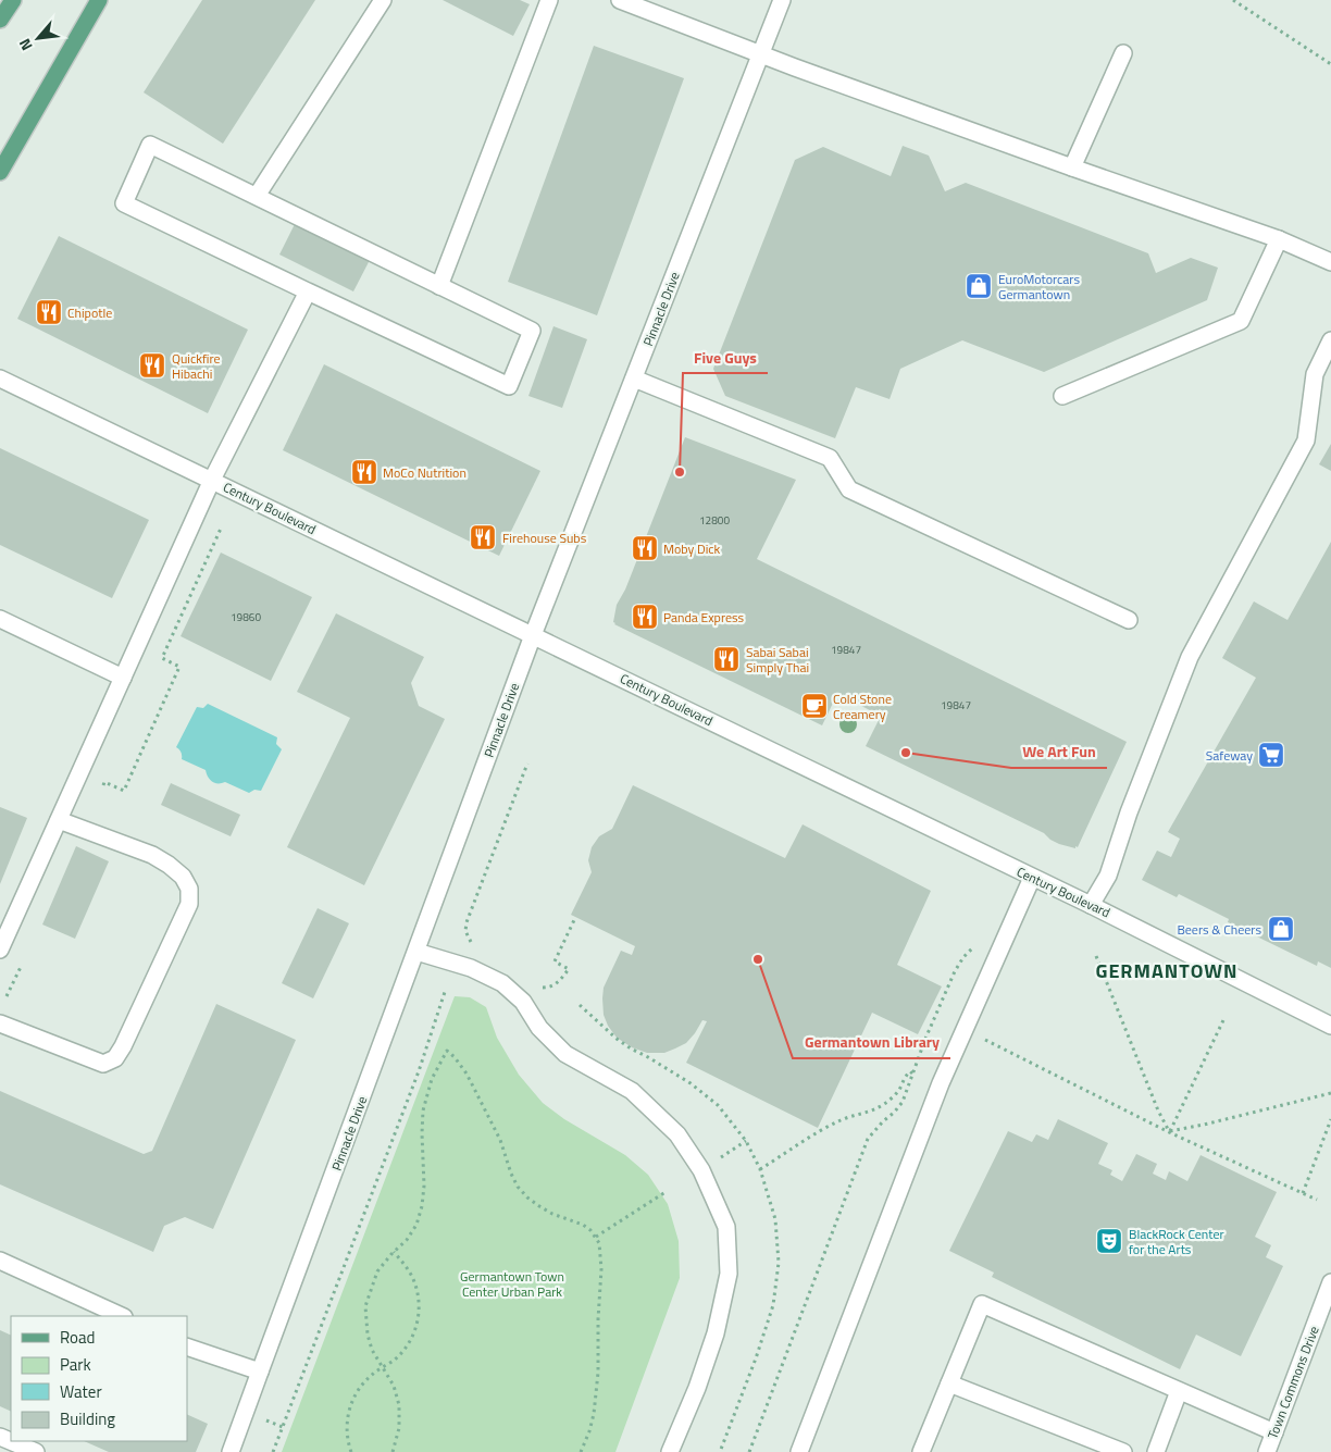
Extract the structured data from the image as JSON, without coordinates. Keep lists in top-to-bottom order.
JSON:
{
  "streets": {
    "street": ["Pinnacle Drive", "Century Boulevard", "Town Commons Drive"]
  },
  "crossings": [
    ["Pinnacle Drive", "Century Boulevard"]
  ],
  "districts": ["GERMANTOWN"],
  "parks": ["Germantown Town Center Urban Park"],
  "places": {
    "shop": ["EuroMotorcars Germantown", "Beers & Cheers"],
    "restaurant": [
      "Chipotle",
      "Quickfire Hibachi",
      "MoCo Nutrition",
      "Firehouse Subs",
      "Moby Dick",
      "Panda Express",
      "Sabai Sabai Simply Thai"
    ],
    "other": ["Five Guys", "We Art Fun", "Germantown Library"],
    "cafe": ["Cold Stone Creamery"],
    "supermarket": ["Safeway"],
    "theatre": ["BlackRock Center for the Arts"]
  },
  "house_numbers": [
    "12800",
    "19860",
    "19847",
    "19847"
  ],
  "legend": [
    "Road",
    "Park",
    "Water",
    "Building"
  ],
  "north": "bottom left"
}
